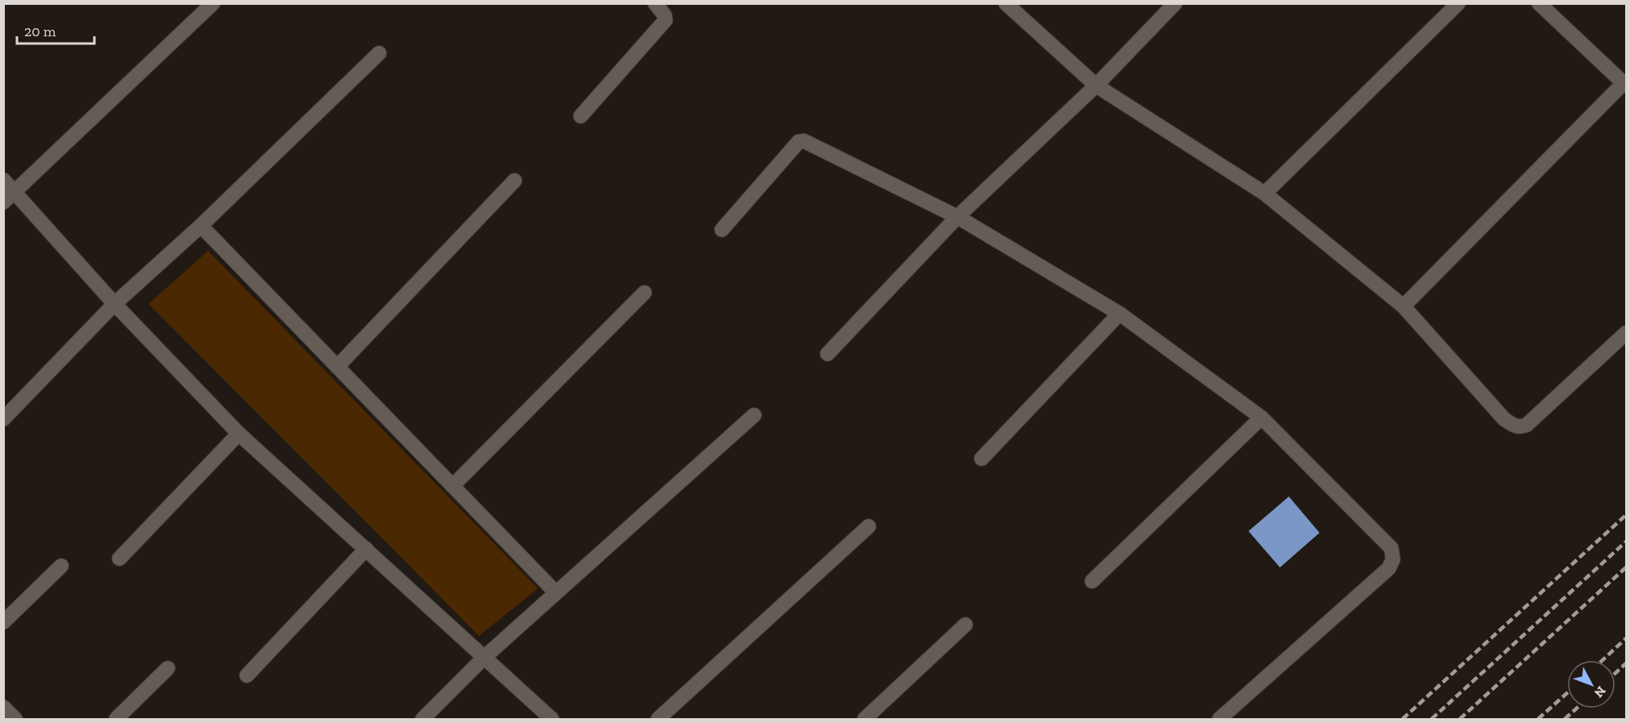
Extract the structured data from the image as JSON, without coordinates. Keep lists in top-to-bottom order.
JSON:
{
  "scale_bar": "20 m",
  "north": "bottom right"
}
